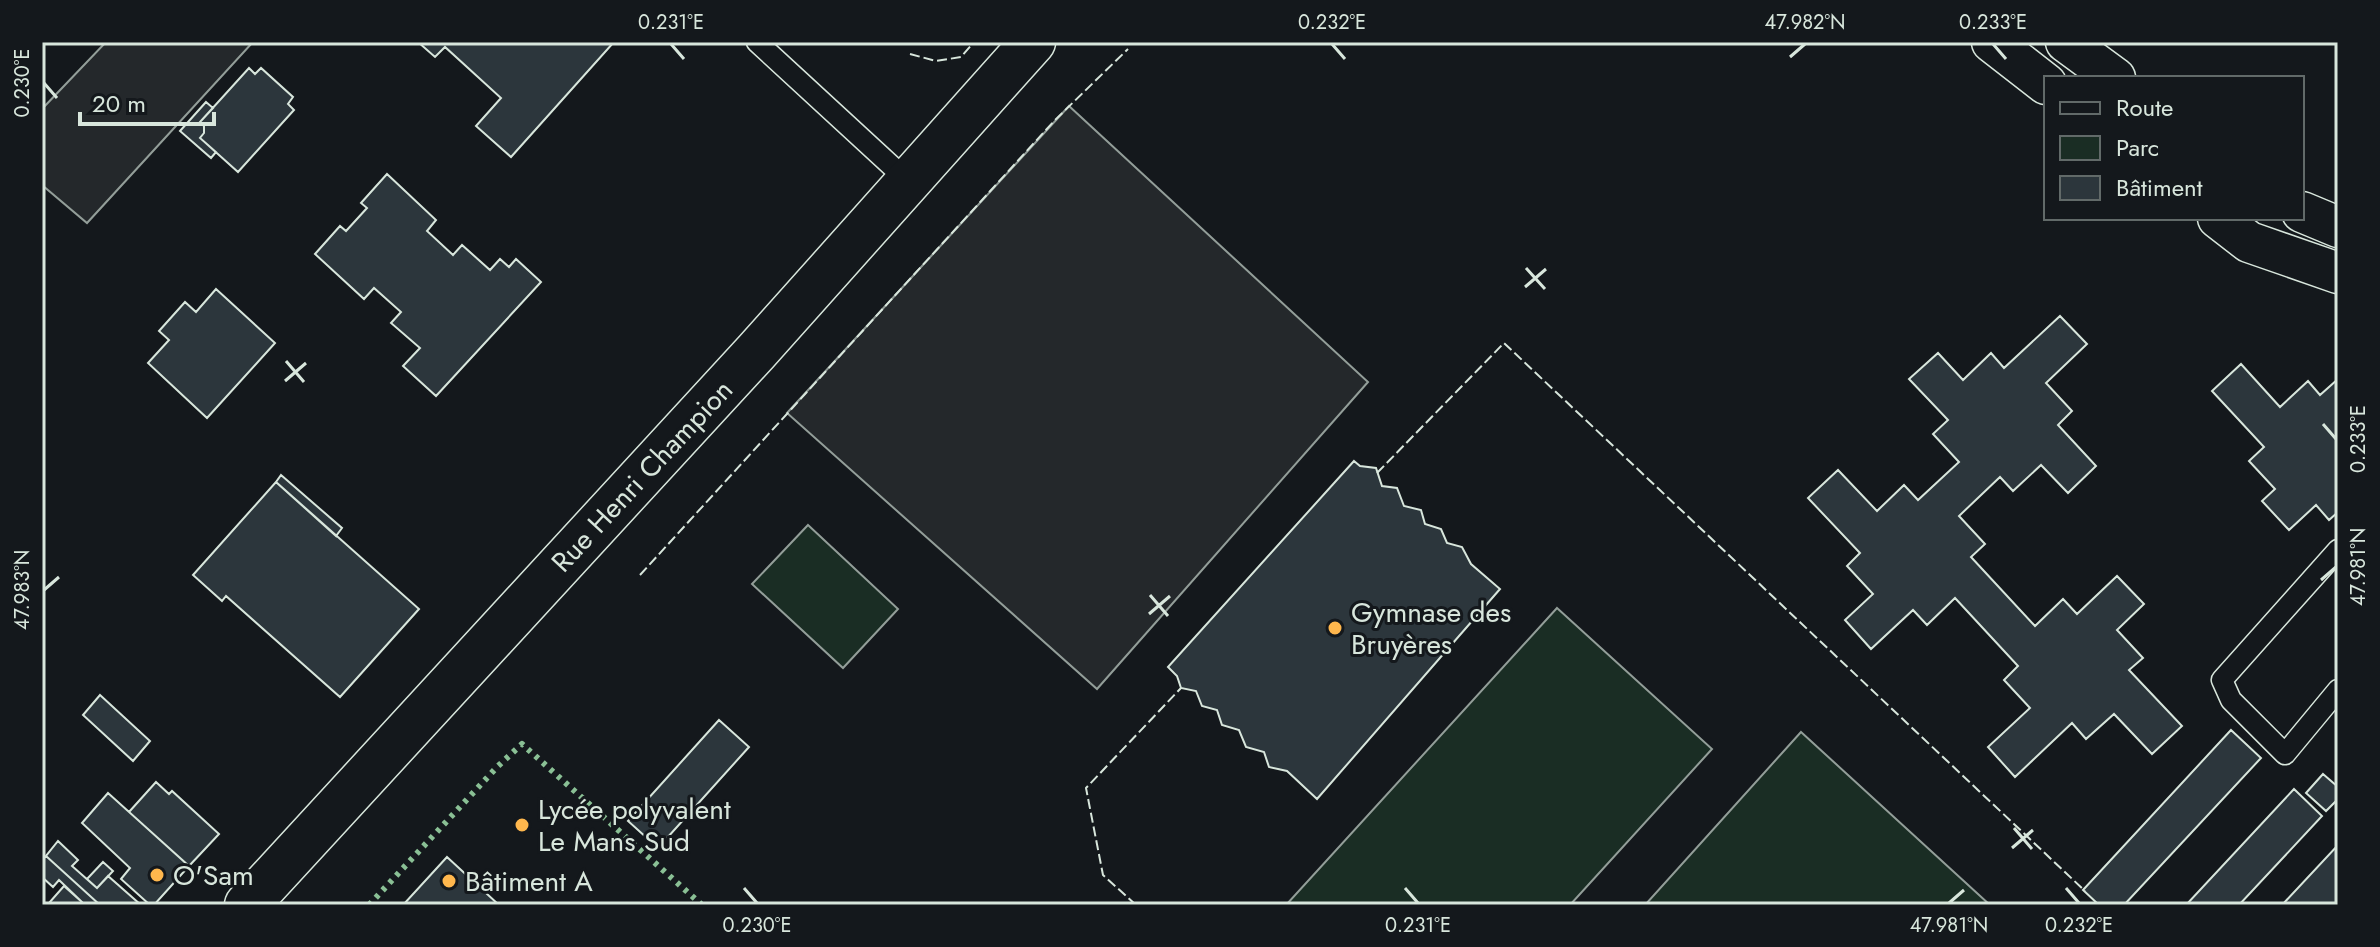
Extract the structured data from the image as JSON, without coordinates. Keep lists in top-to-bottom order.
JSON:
{
  "streets": {
    "street": ["Rue Henri Champion"]
  },
  "places": [
    "Gymnase des Bruyères",
    "Lycée polyvalent Le Mans Sud",
    "O'Sam",
    "Bâtiment A"
  ],
  "legend": ["Route", "Parc", "Bâtiment"],
  "scale_bar": "20 m",
  "coordinates": [
    "0.231°E",
    "0.232°E",
    "47.982°N",
    "0.233°E",
    "0.230°E",
    "47.981°N",
    "47.983°N"
  ]
}
